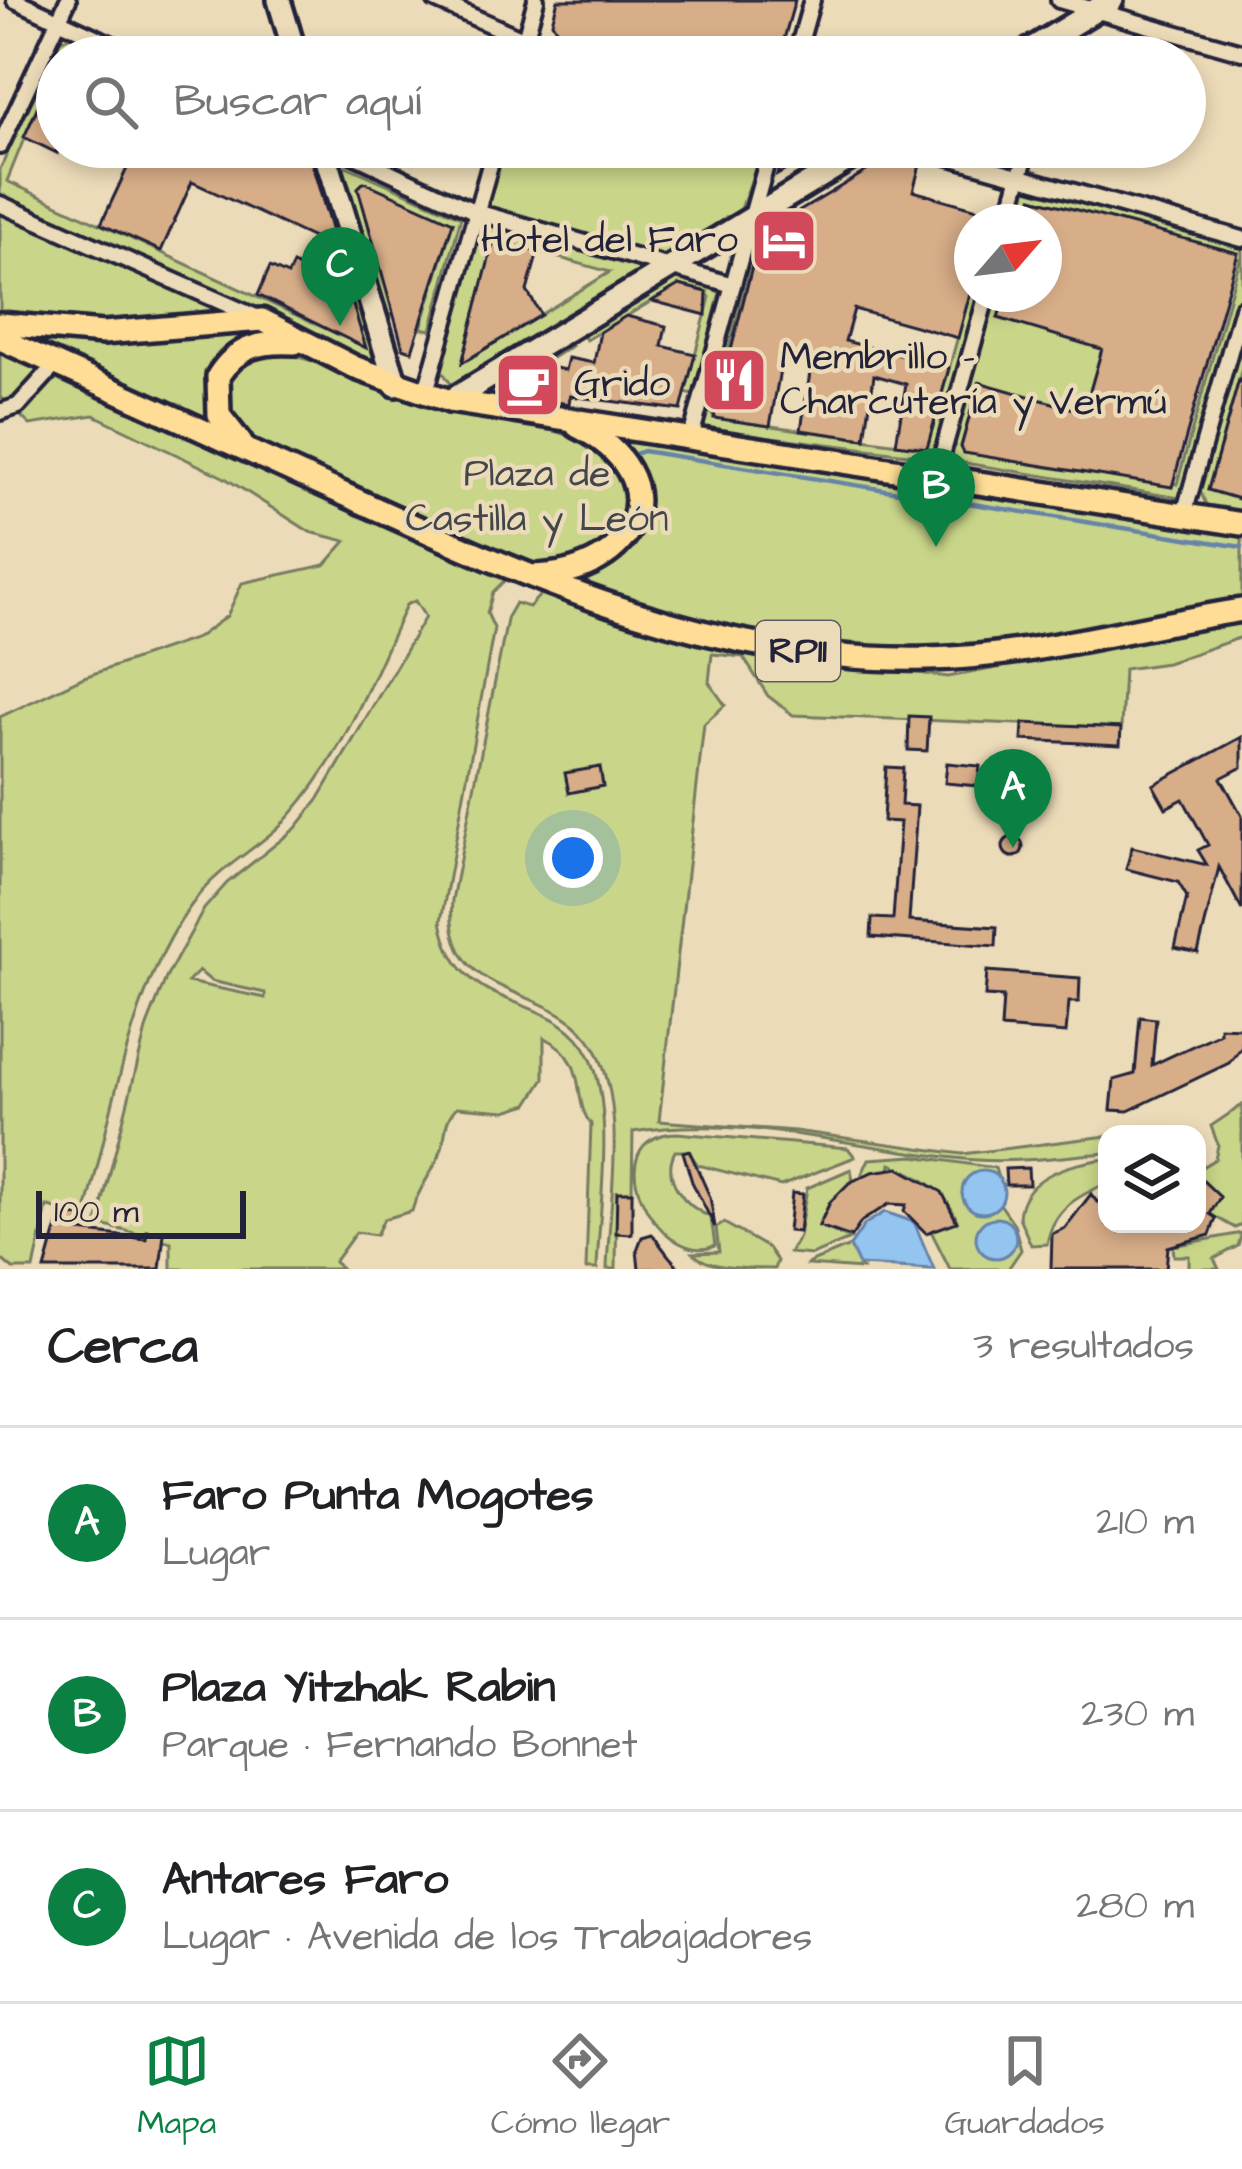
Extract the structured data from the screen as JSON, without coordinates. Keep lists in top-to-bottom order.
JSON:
{
  "streets": {
    "main road": ["RP11"]
  },
  "parks": ["Plaza de Castilla y León"],
  "places": {
    "hotel": ["Hotel del Faro"],
    "restaurant": ["Membrillo - Charcutería y Vermú"],
    "cafe": ["Grido"]
  },
  "scale_bar": "100 m",
  "north": "top right",
  "page": {
    "search": "Buscar aquí",
    "pins": ["C", "B", "A"],
    "scale": "100 m",
    "heading": ["Cerca", "3 resultados"],
    "list": [
      {
        "mark": "A",
        "name": "Faro Punta Mogotes",
        "note": "Lugar",
        "value": "210 m"
      },
      {
        "mark": "B",
        "name": "Plaza Yitzhak Rabin",
        "note": "Parque · Fernando Bonnet",
        "value": "230 m"
      },
      {
        "mark": "C",
        "name": "Antares Faro",
        "note": "Lugar · Avenida de los Trabajadores",
        "value": "280 m"
      }
    ],
    "nav": ["Mapa", "Cómo llegar", "Guardados"]
  }
}
